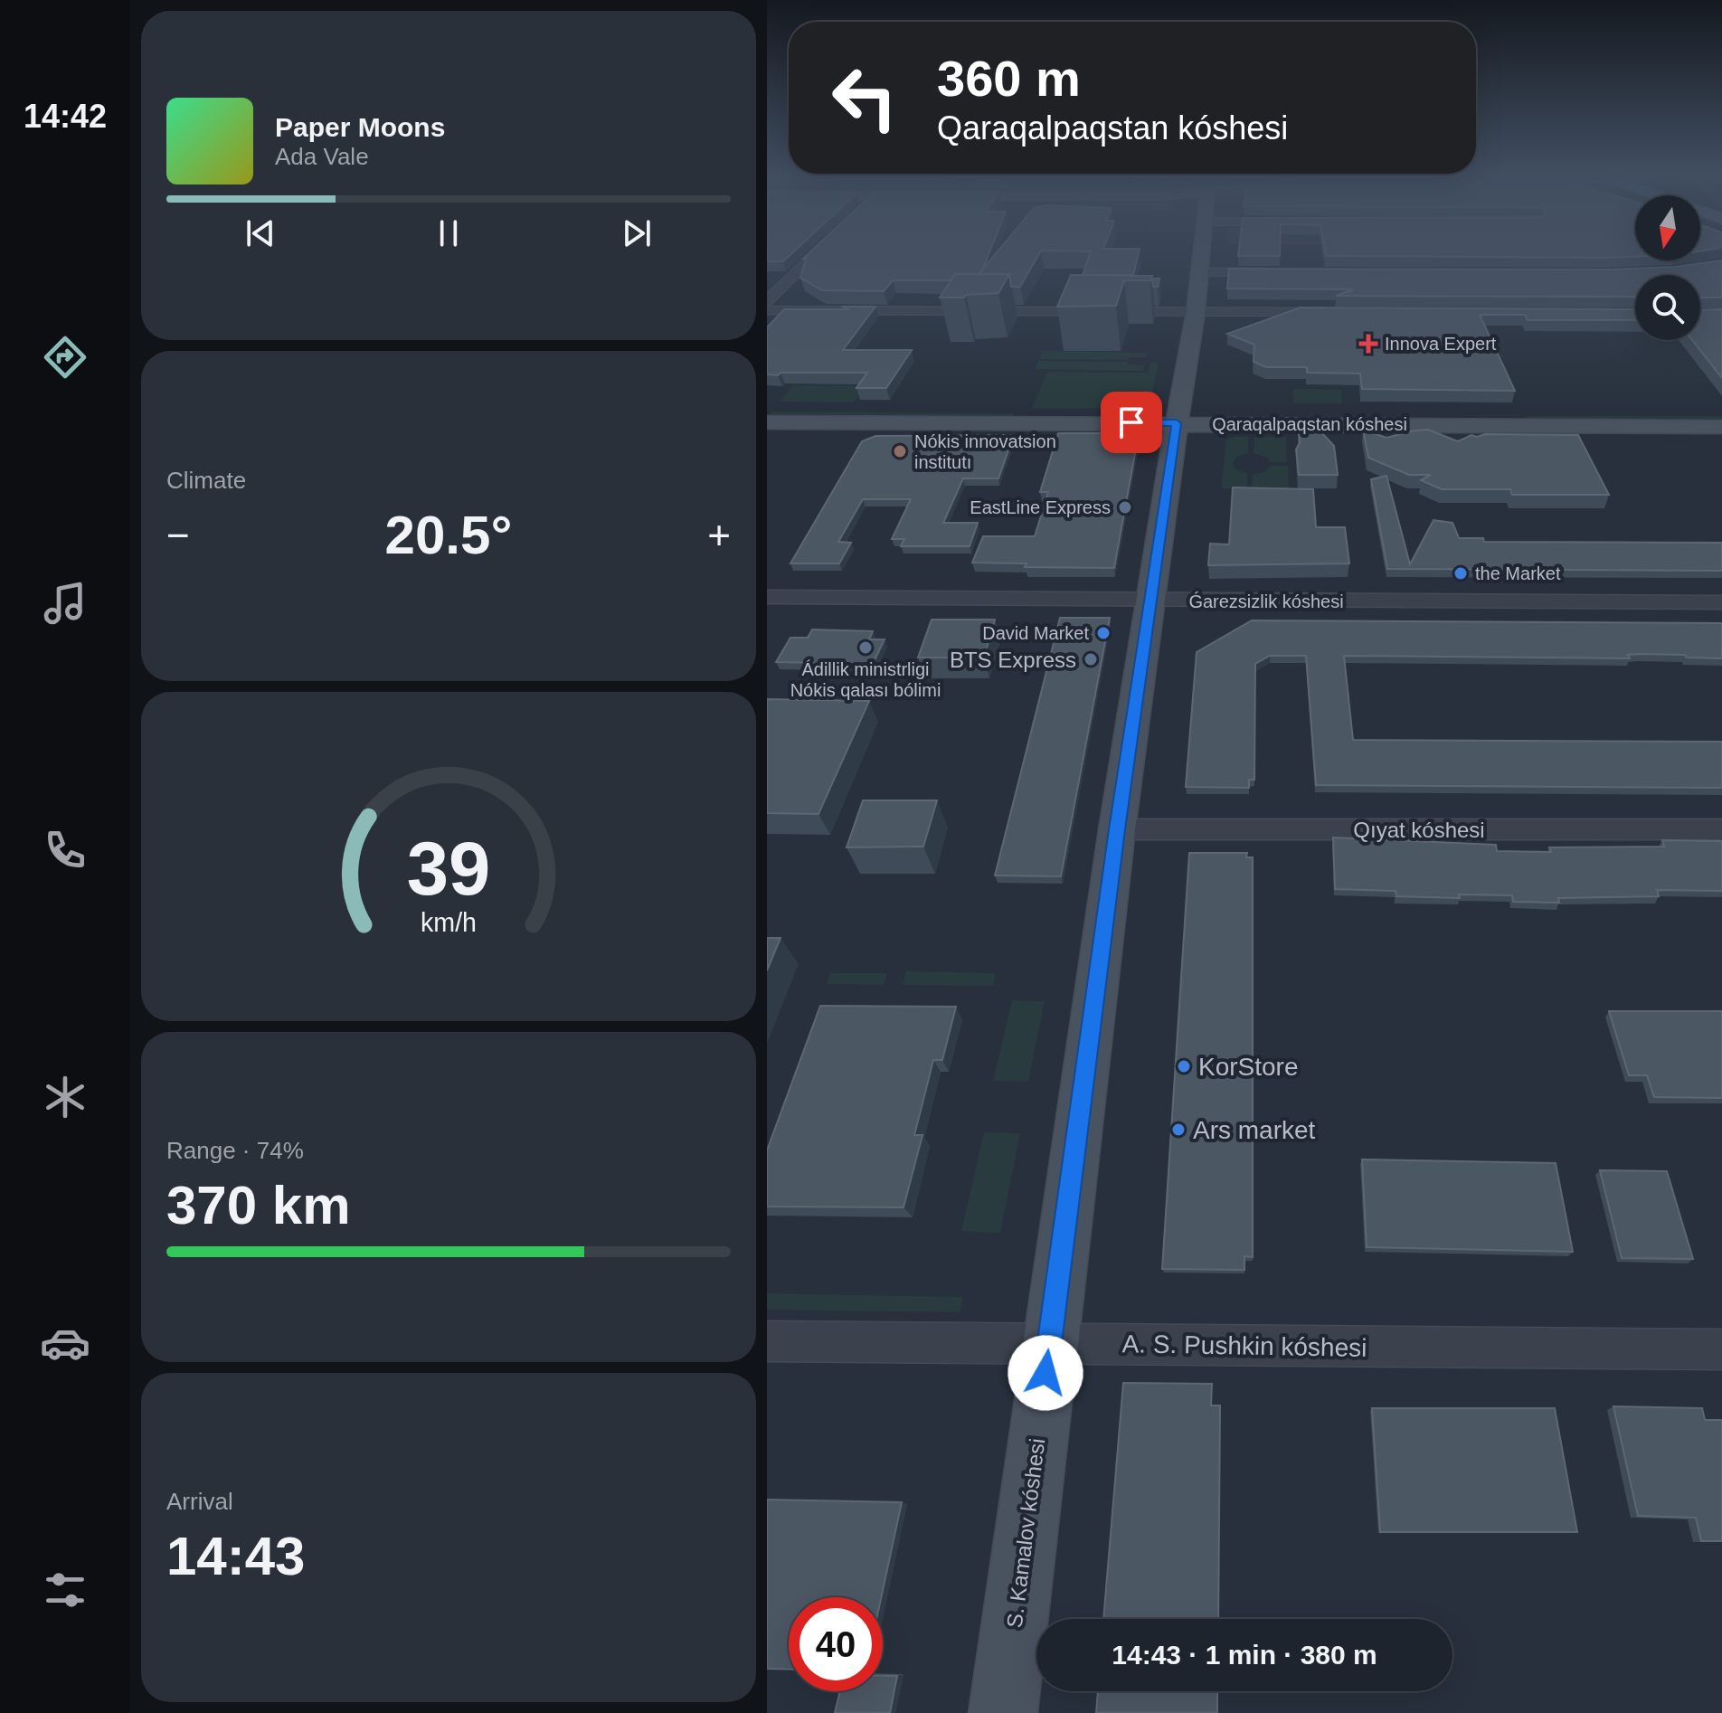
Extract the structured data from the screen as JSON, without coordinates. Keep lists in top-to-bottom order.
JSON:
{
  "streets": {
    "street": [
      "Qaraqalpaqstan kóshesi",
      "Ǵarezsizlik kóshesi",
      "Qıyat kóshesi",
      "A. S. Pushkin kóshesi",
      "S. Kamalov kóshesi"
    ]
  },
  "crossings": [
    ["Qaraqalpaqstan kóshesi", "S. Kamalov kóshesi"],
    ["Ǵarezsizlik kóshesi", "S. Kamalov kóshesi"],
    ["Qıyat kóshesi", "S. Kamalov kóshesi"],
    ["A. S. Pushkin kóshesi", "S. Kamalov kóshesi"]
  ],
  "places": {
    "health": ["Innova Expert"],
    "other": [
      "Nókis innovatsion institutı",
      "EastLine Express",
      "the Market",
      "David Market",
      "Ádillik ministrligi Nókis qalası bólimi",
      "BTS Express",
      "KorStore",
      "Ars market"
    ]
  },
  "north": "bottom",
  "page": {
    "tabs": "14:42",
    "turn": ["360 m", "Qaraqalpaqstan kóshesi"],
    "song": ["Paper Moons", "Ada Vale"],
    "tile": [
      "Climate",
      ["Range · 74%", "370 km"],
      ["Arrival", "14:43"]
    ],
    "heat": ["−", "20.5°", "+"],
    "limit": "40",
    "trip": "14:43 · 1 min · 380 m",
    "gauge": ["39", "km/h"]
  }
}
